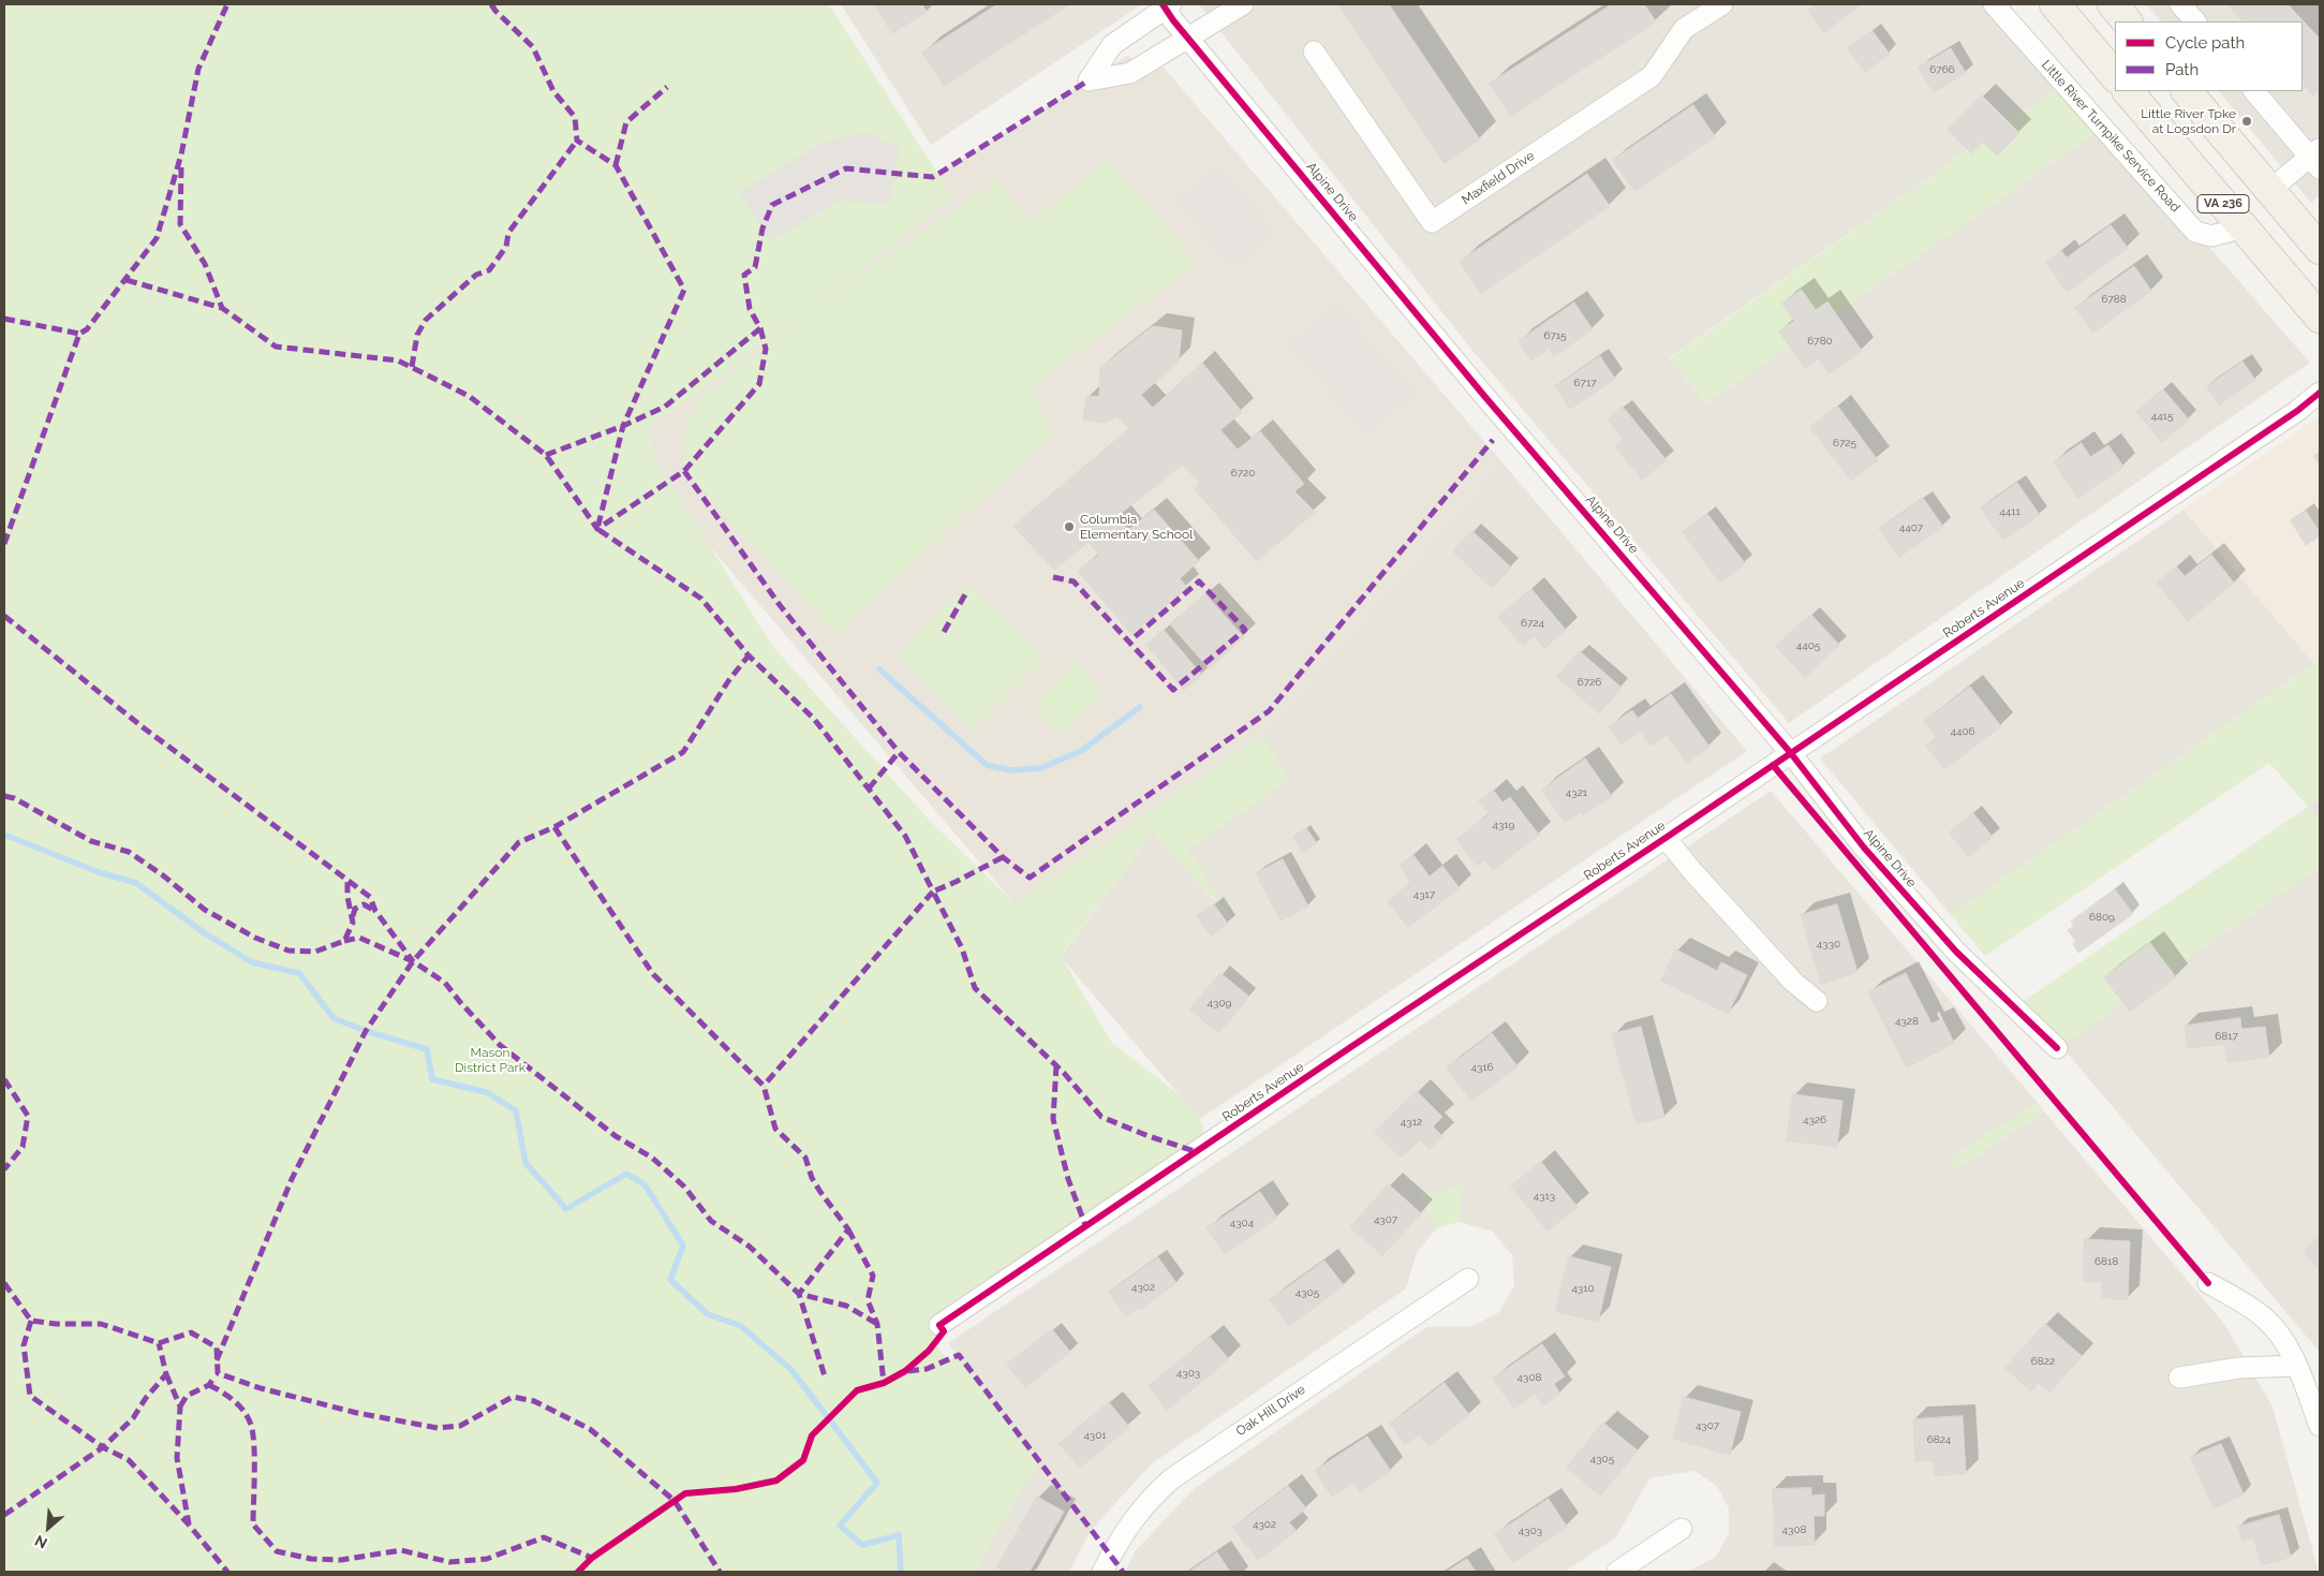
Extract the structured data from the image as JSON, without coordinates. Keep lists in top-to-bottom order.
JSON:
{
  "streets": {
    "main road": ["VA 236"],
    "street": [
      "Little River Turnpike Service Road",
      "Maxfield Drive",
      "Alpine Drive",
      "Roberts Avenue",
      "Oak Hill Drive"
    ]
  },
  "crossings": [
    ["Little River Turnpike Service Road", "VA 236"],
    ["Alpine Drive", "Roberts Avenue"]
  ],
  "parks": ["Mason District Park"],
  "places": ["Little River Tpke at Logsdon Dr", "Columbia Elementary School"],
  "house_numbers": [
    "6766",
    "6788",
    "6715",
    "6780",
    "6717",
    "4415",
    "6725",
    "6720",
    "4411",
    "4407",
    "6724",
    "4405",
    "6726",
    "4406",
    "4321",
    "4319",
    "4317",
    "6809",
    "4330",
    "4309",
    "4328",
    "6817",
    "4316",
    "4326",
    "4312",
    "4313",
    "4307",
    "4304",
    "6818",
    "4302",
    "4310",
    "4305",
    "6822",
    "4303",
    "4308",
    "4307",
    "4301",
    "6824",
    "4305",
    "4302",
    "4308",
    "4303"
  ],
  "legend": ["Cycle path", "Path"],
  "north": "bottom left"
}
